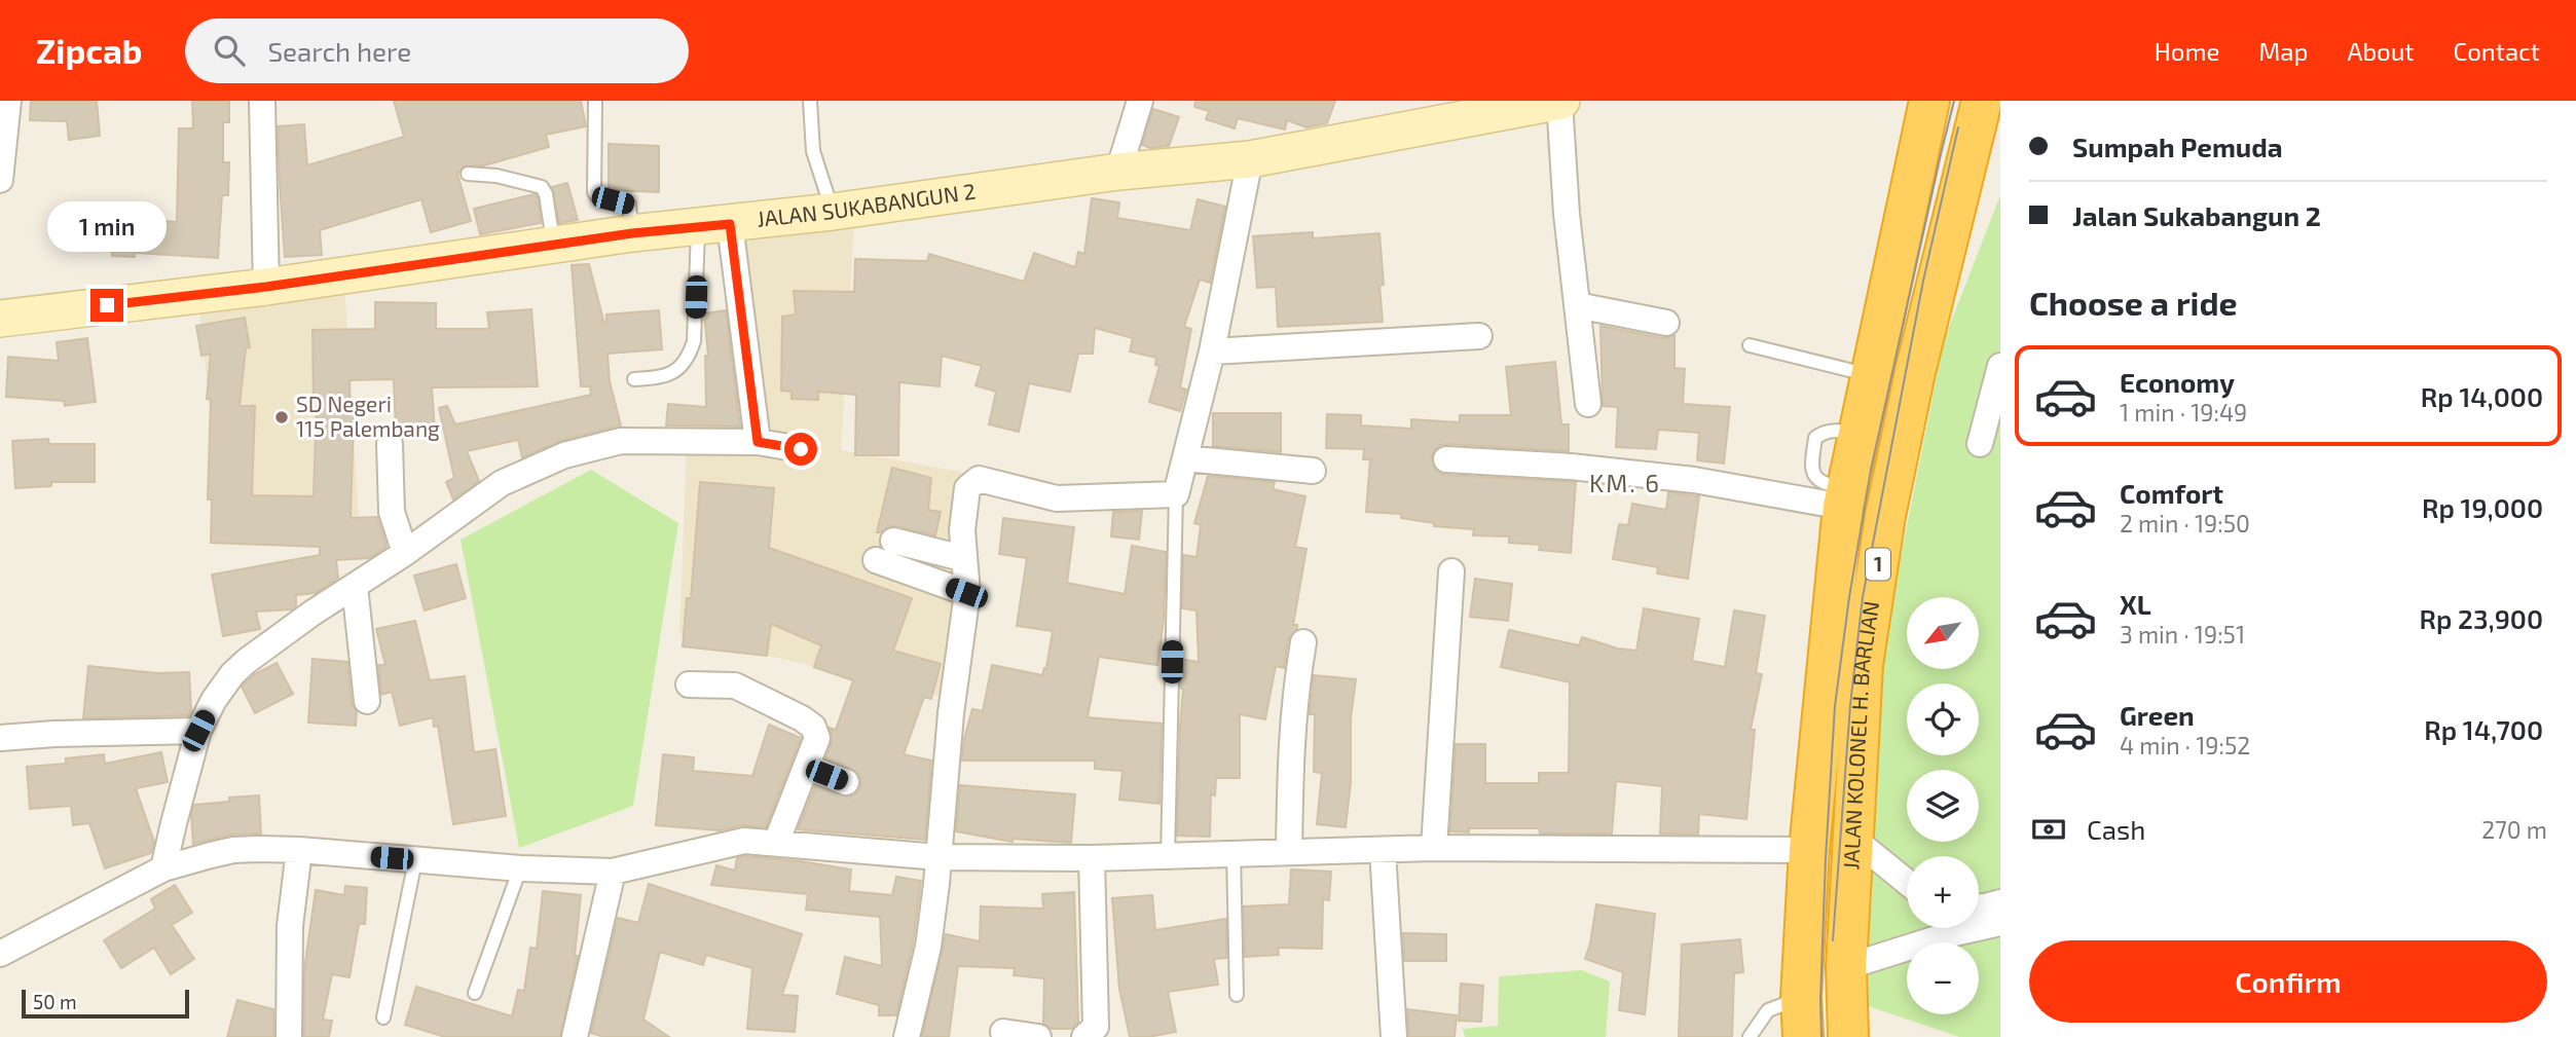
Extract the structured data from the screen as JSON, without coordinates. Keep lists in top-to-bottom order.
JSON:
{
  "streets": {
    "highway": ["1", "JALAN KOLONEL H. BARLIAN"],
    "street": ["JALAN SUKABANGUN 2"]
  },
  "districts": ["KM. 6"],
  "places": ["SD Negeri 115 Palembang"],
  "scale_bar": "50 m",
  "north": "bottom left",
  "page": {
    "header": "Zipcab",
    "search": "Search here",
    "nav": [
      "Home",
      "Map",
      "About",
      "Contact"
    ],
    "banner": ["Sumpah Pemuda", "Jalan Sukabangun 2"],
    "bubble": "1 min",
    "heading": "Choose a ride",
    "list": [
      {
        "name": "Economy",
        "note": "1 min · 19:49",
        "value": "Rp 14,000"
      },
      {
        "name": "Comfort",
        "note": "2 min · 19:50",
        "value": "Rp 19,000"
      },
      {
        "name": "XL",
        "note": "3 min · 19:51",
        "value": "Rp 23,900"
      },
      {
        "name": "Green",
        "note": "4 min · 19:52",
        "value": "Rp 14,700"
      }
    ],
    "map_buttons": ["+", "−"],
    "pay": ["Cash", "270 m"],
    "buttons": "Confirm",
    "scale": "50 m"
  }
}
